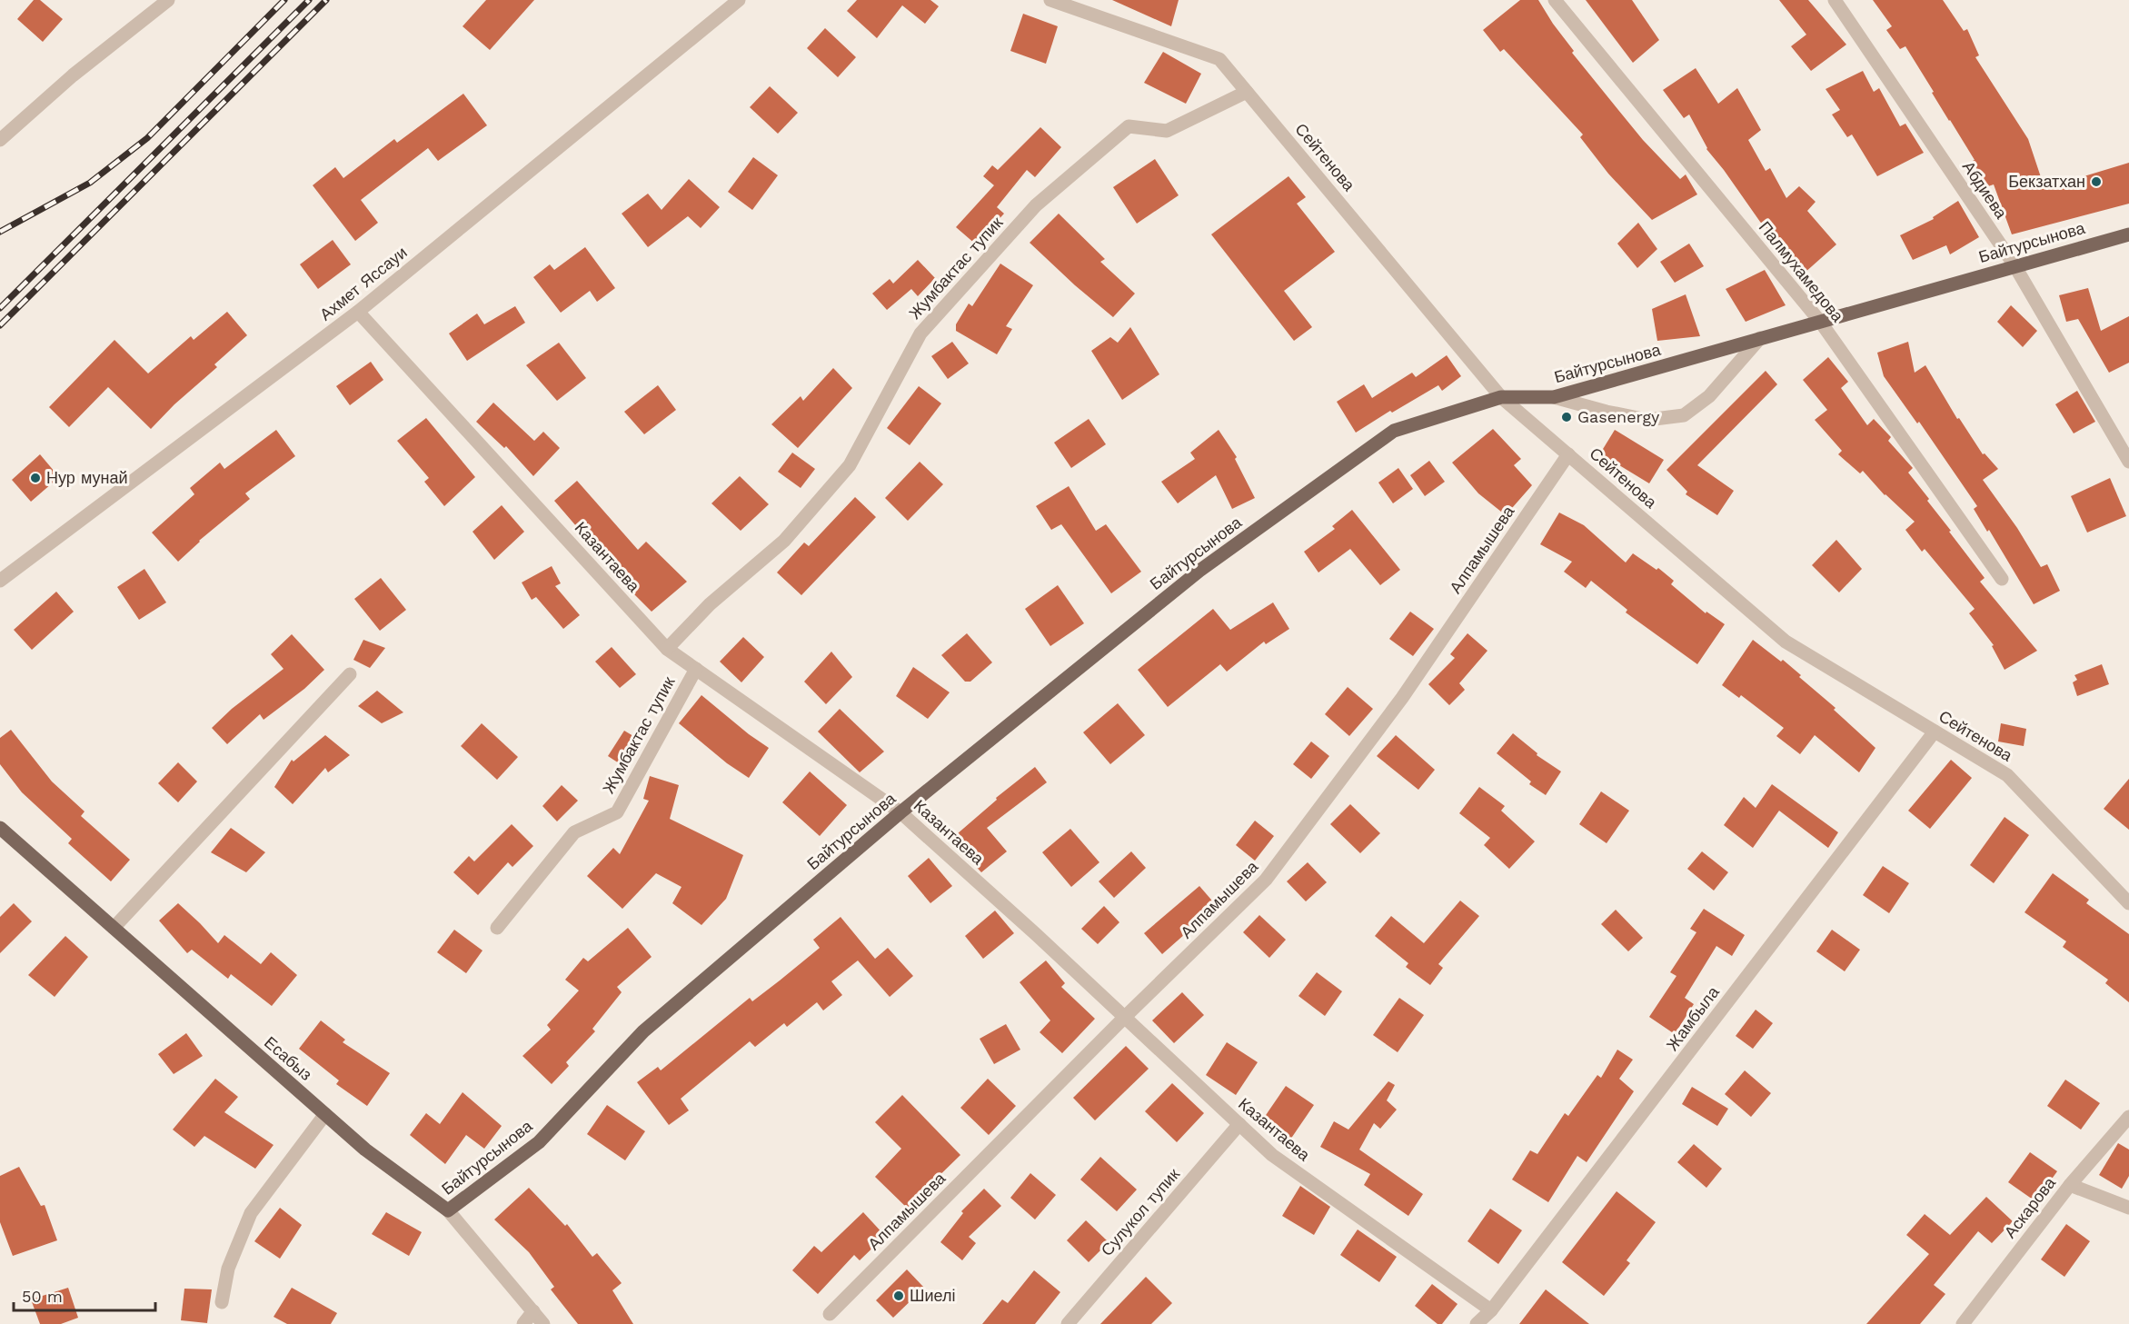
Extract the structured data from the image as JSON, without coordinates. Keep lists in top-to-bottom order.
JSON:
{
  "streets": {
    "main road": ["Байтурсынова", "Есабыз"],
    "street": [
      "Сейтенова",
      "Абдиева",
      "Жумбактас тупик",
      "Палмухамедова",
      "Ахмет Яссауи",
      "Алпамышева",
      "Казантаева",
      "Жамбыла",
      "Аскарова",
      "Сулукол тупик"
    ]
  },
  "crossings": [
    ["Сейтенова", "Байтурсынова"],
    ["Сейтенова", "Жумбактас тупик"],
    ["Сейтенова", "Алпамышева"],
    ["Сейтенова", "Жамбыла"],
    ["Абдиева", "Байтурсынова"],
    ["Байтурсынова", "Палмухамедова"],
    ["Байтурсынова", "Казантаева"],
    ["Байтурсынова", "Есабыз"],
    ["Жумбактас тупик", "Казантаева"],
    ["Ахмет Яссауи", "Казантаева"],
    ["Алпамышева", "Казантаева"],
    ["Казантаева", "Жамбыла"],
    ["Казантаева", "Сулукол тупик"]
  ],
  "places": [
    "Бекзатхан",
    "Gasenergy",
    "Нур мунай",
    "Шиелі"
  ],
  "scale_bar": "50 m"
}
